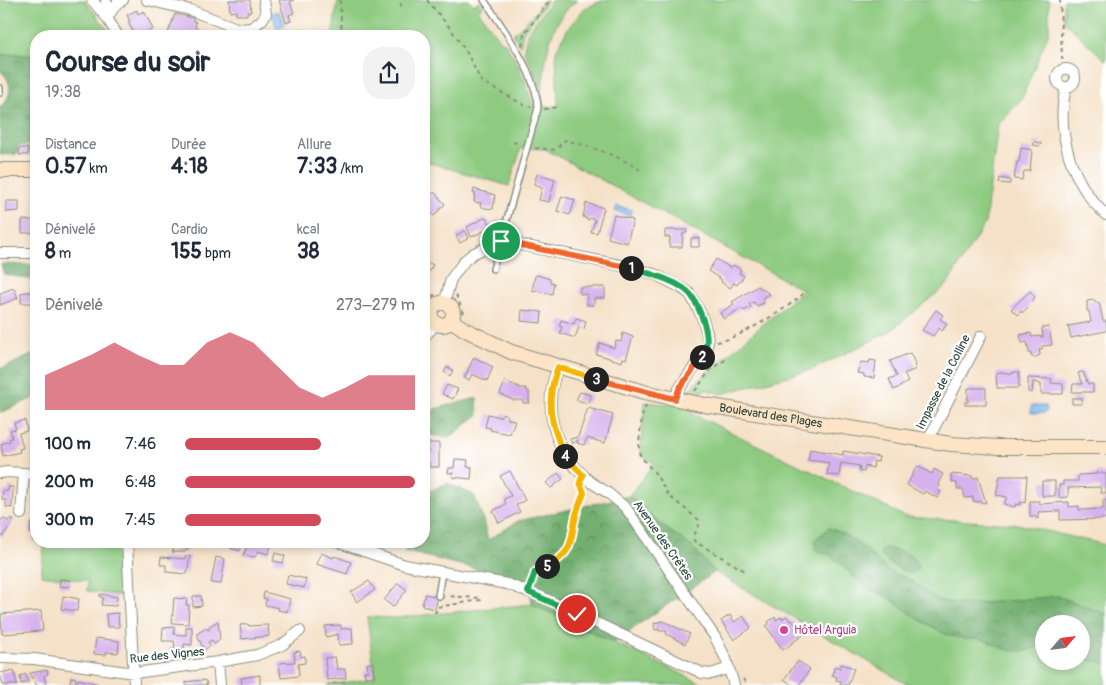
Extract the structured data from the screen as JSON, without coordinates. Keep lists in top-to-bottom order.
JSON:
{
  "streets": {
    "main road": ["Boulevard des Plages"],
    "street": ["Impasse de la Colline", "Avenue des Crêtes", "Rue des Vignes"]
  },
  "crossings": [
    ["Impasse de la Colline", "Boulevard des Plages"],
    ["Boulevard des Plages", "Avenue des Crêtes"]
  ],
  "places": ["Hôtel Arguia"],
  "north": "top right",
  "page": {
    "heading": ["Course du soir", "19:38"],
    "stats": [
      ["Distance", "0.57 km"],
      ["Durée", "4:18"],
      ["Allure", "7:33 /km"],
      ["Dénivelé", "8 m"],
      ["Cardio", "155 bpm"],
      ["kcal", "38"]
    ],
    "pins": [
      "1",
      "2",
      "3",
      "4",
      "5"
    ],
    "chart": ["Dénivelé", "273–279 m"],
    "list": [
      {
        "name": "100 m",
        "note": "7:46"
      },
      {
        "name": "200 m",
        "note": "6:48"
      },
      {
        "name": "300 m",
        "note": "7:45"
      }
    ]
  }
}
